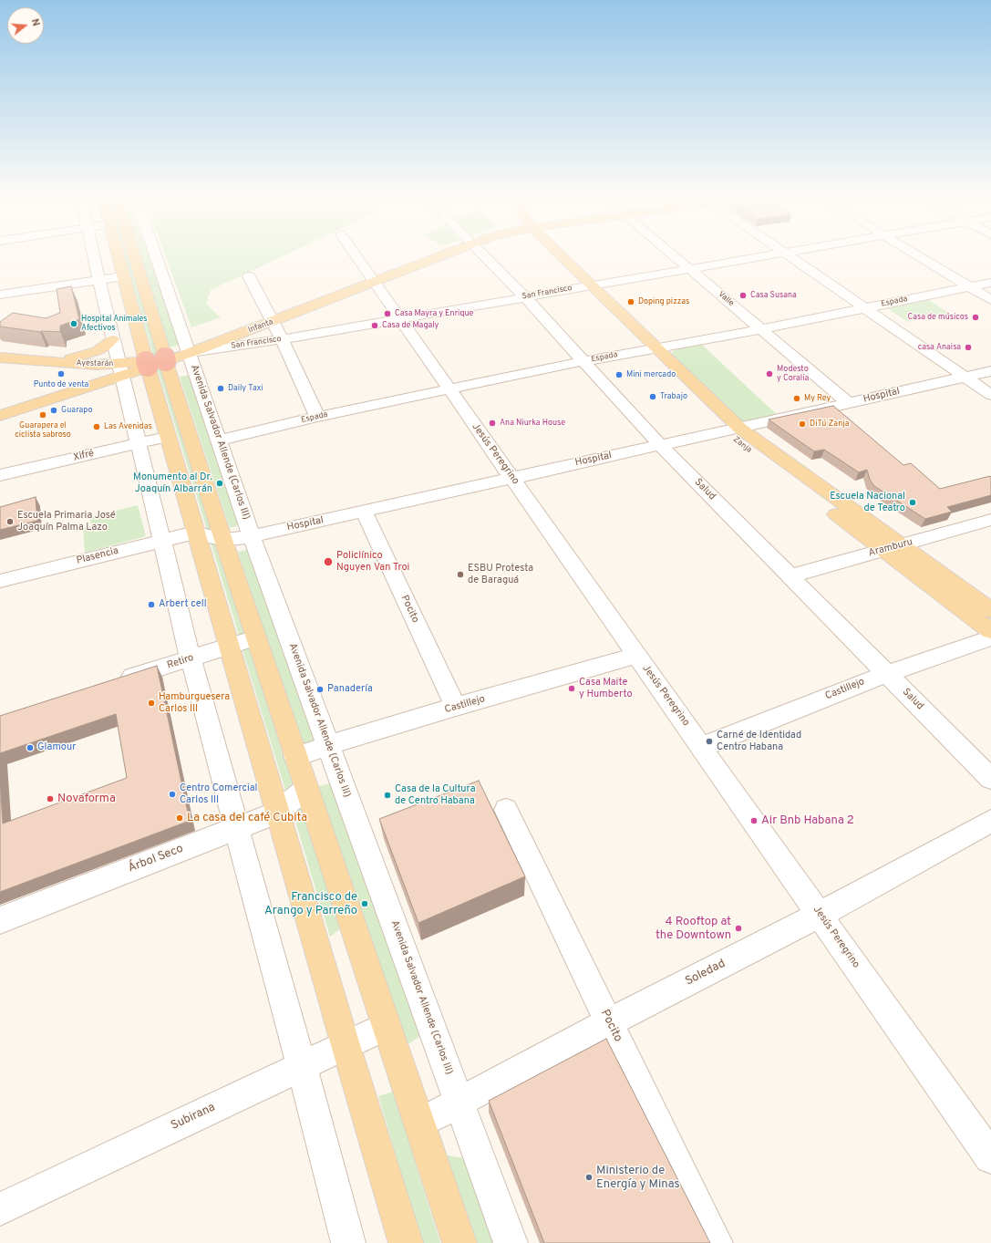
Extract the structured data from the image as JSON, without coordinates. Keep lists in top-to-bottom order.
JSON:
{
  "streets": {
    "main road": ["Infanta", "Ayestarán", "Zanja"],
    "street": [
      "San Francisco",
      "Valle",
      "Espada",
      "Hospital",
      "Avenida Salvador Allende (Carlos III)",
      "Jesús Peregrino",
      "Xifré",
      "Salud",
      "Aramburu",
      "Plasencia",
      "Pocito",
      "Retiro",
      "Castillejo",
      "Árbol Seco",
      "Soledad",
      "Subirana"
    ]
  },
  "crossings": [
    ["San Francisco", "Valle"],
    ["San Francisco", "Infanta"],
    ["San Francisco", "Avenida Salvador Allende (Carlos III)"],
    ["San Francisco", "Zanja"],
    ["San Francisco", "Jesús Peregrino"],
    ["San Francisco", "Salud"],
    ["Valle", "Espada"],
    ["Valle", "Hospital"],
    ["Espada", "Avenida Salvador Allende (Carlos III)"],
    ["Espada", "Zanja"],
    ["Espada", "Jesús Peregrino"],
    ["Espada", "Salud"],
    ["Infanta", "Avenida Salvador Allende (Carlos III)"],
    ["Infanta", "Jesús Peregrino"],
    ["Hospital", "Avenida Salvador Allende (Carlos III)"],
    ["Hospital", "Zanja"],
    ["Hospital", "Jesús Peregrino"],
    ["Hospital", "Salud"],
    ["Hospital", "Plasencia"],
    ["Hospital", "Pocito"],
    ["Avenida Salvador Allende (Carlos III)", "Castillejo"],
    ["Avenida Salvador Allende (Carlos III)", "Soledad"],
    ["Zanja", "Aramburu"],
    ["Jesús Peregrino", "Castillejo"],
    ["Jesús Peregrino", "Soledad"],
    ["Salud", "Aramburu"],
    ["Salud", "Castillejo"],
    ["Pocito", "Castillejo"],
    ["Pocito", "Soledad"]
  ],
  "places": [
    "Casa Susana",
    "Doping pizzas",
    "Casa Mayra y Enrique",
    "Casa de músicos",
    "Hospital Animales Afectivos",
    "Casa de Magaly",
    "casa Anaisa",
    "Punto de venta",
    "Modesto y Coralia",
    "Mini mercado",
    "Daily Taxi",
    "Trabajo",
    "My Rey",
    "Guarapo",
    "Guarapera el ciclista sabroso",
    "Ana Niurka House",
    "DiTú Zanja",
    "Las Avenidas",
    "Monumento al Dr. Joaquín Albarrán",
    "Escuela Nacional de Teatro",
    "Escuela Primaria José Joaquín Palma Lazo",
    "Policlínico Nguyen Van Troi",
    "ESBU Protesta de Baraguá",
    "Arbert cell",
    "Casa Maite y Humberto",
    "Panadería",
    "Hamburguesera Carlos III",
    "Carné de Identidad Centro Habana",
    "Glamour",
    "Centro Comercial Carlos III",
    "Casa de la Cultura de Centro Habana",
    "Novaforma",
    "La casa del café Cubita",
    "Air Bnb Habana 2",
    "Francisco de Arango y Parreño",
    "4 Rooftop at the Downtown",
    "Ministerio de Energía y Minas"
  ],
  "north": "right"
}
